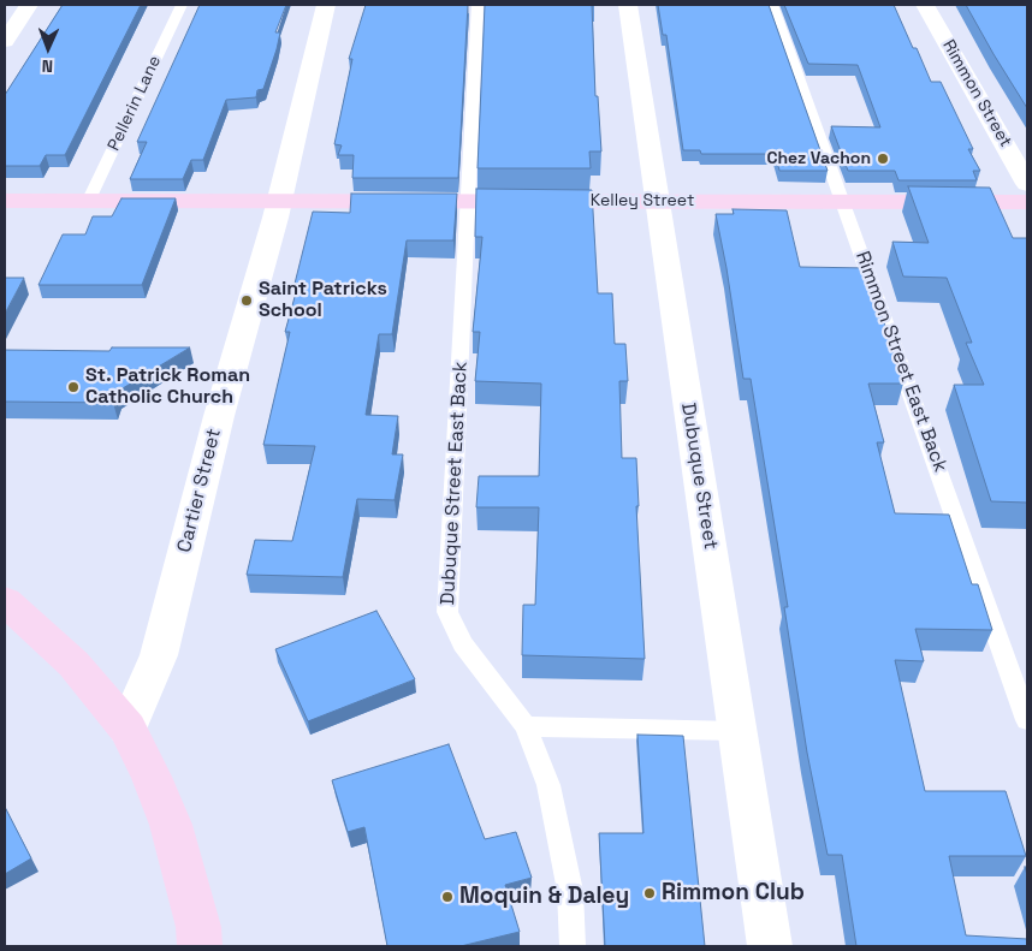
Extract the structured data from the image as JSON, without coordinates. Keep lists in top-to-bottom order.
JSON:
{
  "streets": {
    "street": [
      "Rimmon Street",
      "Kelley Street",
      "Dubuque Street",
      "Cartier Street"
    ],
    "lane": ["Pellerin Lane", "Rimmon Street East Back", "Dubuque Street East Back"]
  },
  "crossings": [
    ["Pellerin Lane", "Kelley Street"],
    ["Kelley Street", "Rimmon Street East Back"],
    ["Kelley Street", "Dubuque Street"],
    ["Kelley Street", "Dubuque Street East Back"],
    ["Kelley Street", "Cartier Street"]
  ],
  "places": [
    "Chez Vachon",
    "Saint Patricks School",
    "St. Patrick Roman Catholic Church",
    "Rimmon Club",
    "Moquin & Daley"
  ],
  "north": "bottom"
}
